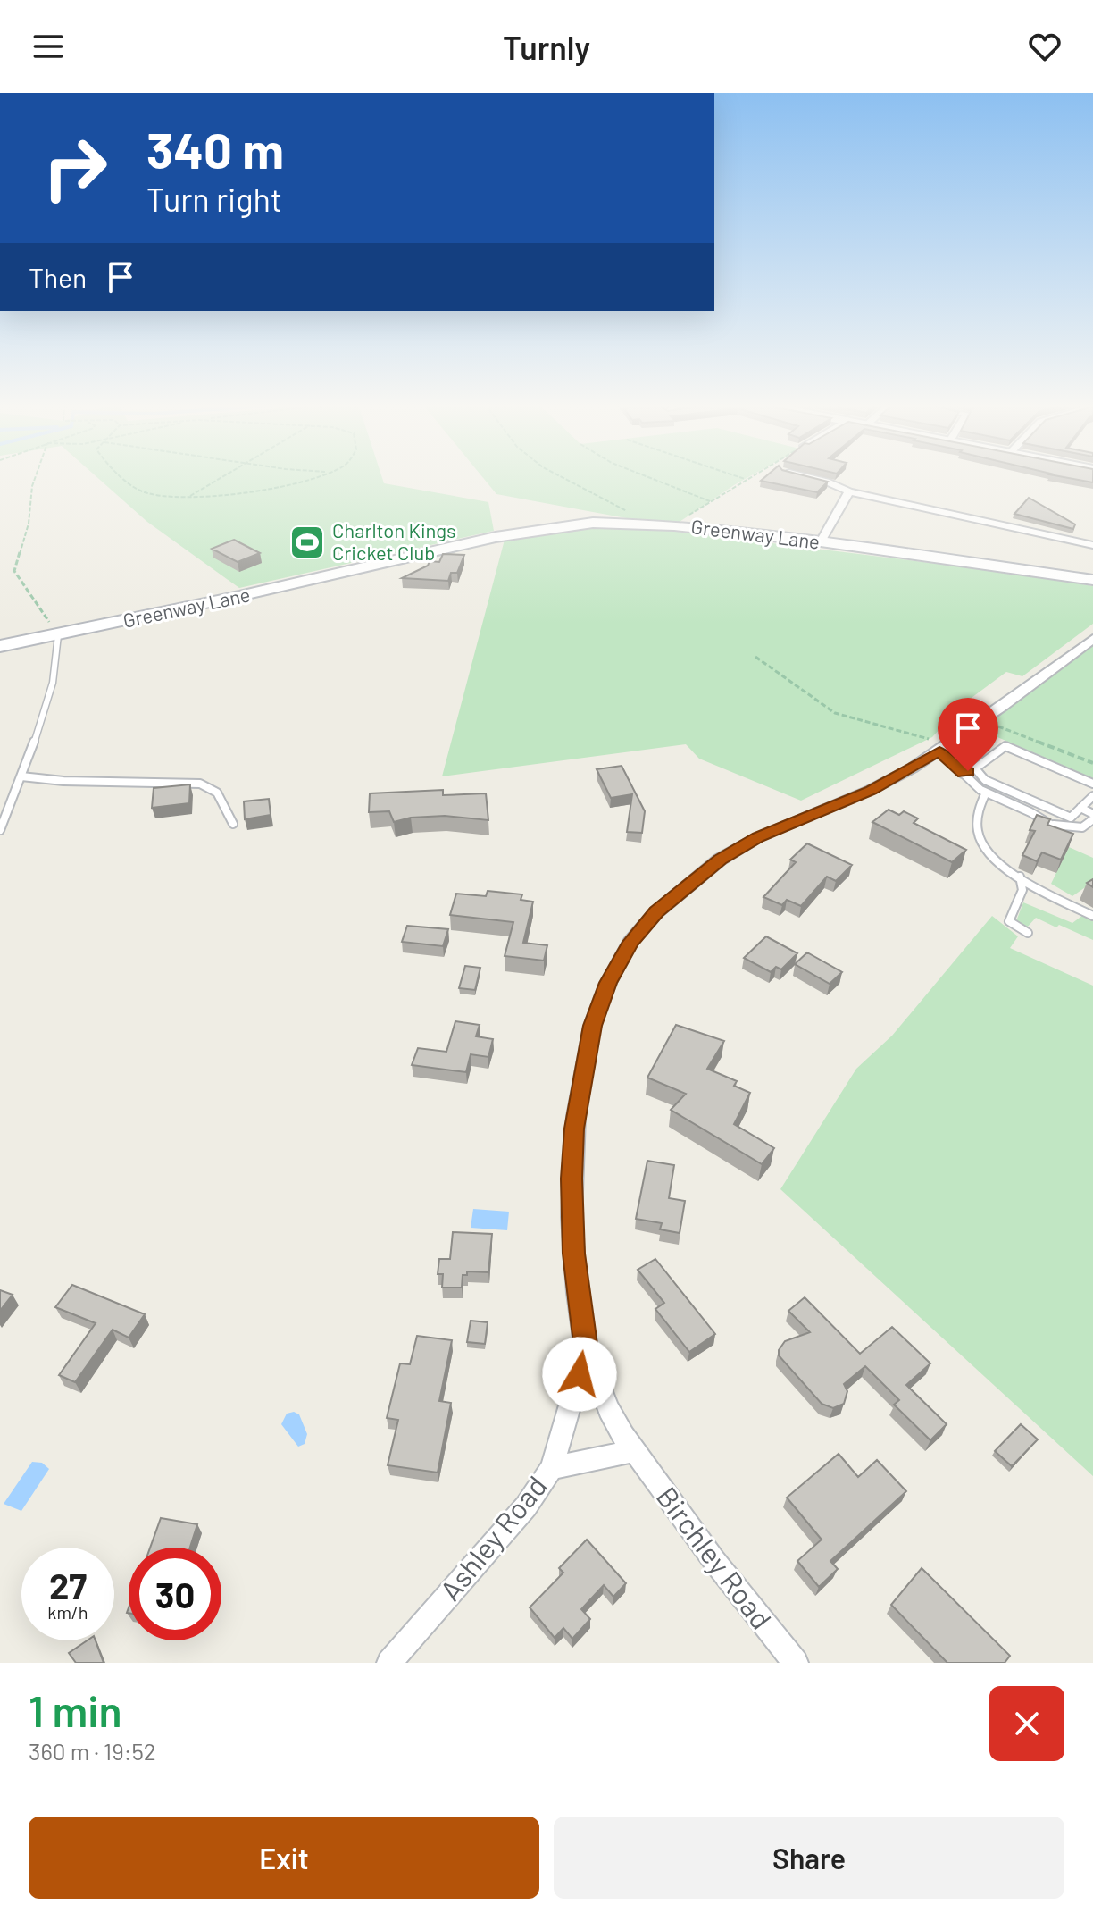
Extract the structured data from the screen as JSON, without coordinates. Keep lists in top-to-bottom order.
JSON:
{
  "streets": {
    "street": ["Greenway Lane", "Ashley Road", "Birchley Road"]
  },
  "crossings": [
    ["Ashley Road", "Birchley Road"]
  ],
  "places": {
    "sports": ["Charlton Kings Cricket Club"]
  },
  "page": {
    "header": "Turnly",
    "turn": ["340 m", "Turn right"],
    "then": "Then",
    "speed": "27 km/h",
    "limit": "30",
    "heading": ["1 min", "360 m · 19:52"],
    "buttons": ["Exit", "Share"]
  }
}
